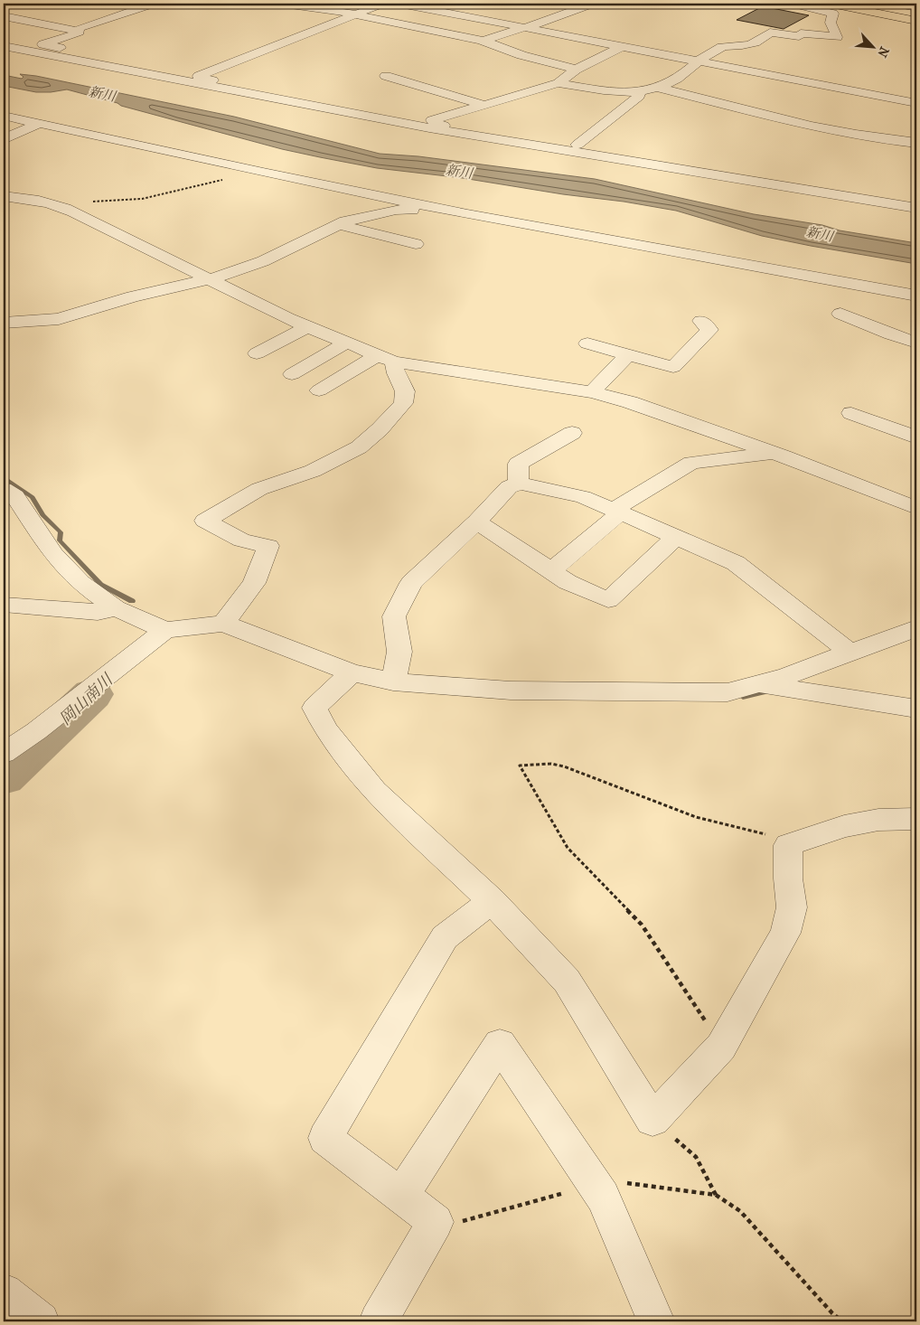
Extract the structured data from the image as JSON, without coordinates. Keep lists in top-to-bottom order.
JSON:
{
  "water": ["新川", "岡山南川"],
  "north": "bottom right"
}
